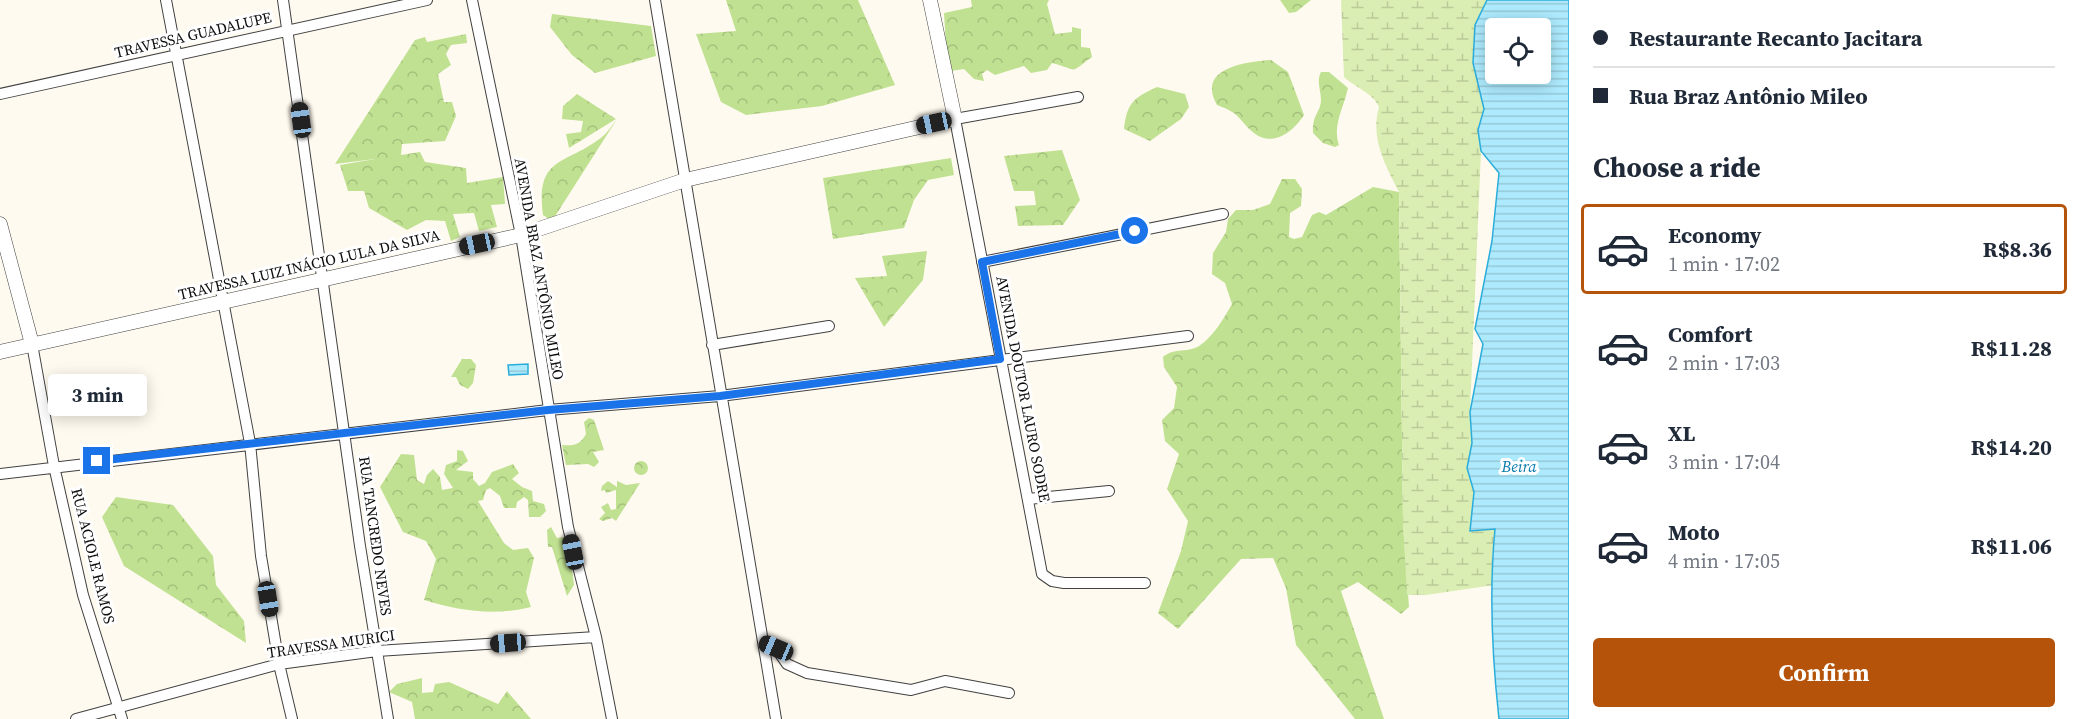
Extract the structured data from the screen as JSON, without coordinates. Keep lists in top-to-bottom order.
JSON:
{
  "streets": {
    "street": [
      "TRAVESSA GUADALUPE",
      "TRAVESSA LUIZ INÁCIO LULA DA SILVA",
      "AVENIDA BRAZ ANTÔNIO MILEO",
      "AVENIDA DOUTOR LAURO SODRE",
      "RUA TANCREDO NEVES",
      "RUA ACIOLE RAMOS",
      "TRAVESSA MURICI"
    ]
  },
  "crossings": [
    ["TRAVESSA GUADALUPE", "RUA TANCREDO NEVES"],
    ["TRAVESSA LUIZ INÁCIO LULA DA SILVA", "AVENIDA BRAZ ANTÔNIO MILEO"],
    ["TRAVESSA LUIZ INÁCIO LULA DA SILVA", "AVENIDA DOUTOR LAURO SODRE"],
    ["TRAVESSA LUIZ INÁCIO LULA DA SILVA", "RUA TANCREDO NEVES"],
    ["TRAVESSA LUIZ INÁCIO LULA DA SILVA", "RUA ACIOLE RAMOS"],
    ["AVENIDA BRAZ ANTÔNIO MILEO", "TRAVESSA MURICI"],
    ["RUA TANCREDO NEVES", "TRAVESSA MURICI"],
    ["RUA ACIOLE RAMOS", "TRAVESSA MURICI"]
  ],
  "water": ["Beira"],
  "page": {
    "banner": ["Restaurante Recanto Jacitara", "Rua Braz Antônio Mileo"],
    "heading": "Choose a ride",
    "list": [
      {
        "name": "Economy",
        "note": "1 min · 17:02",
        "value": "R$8.36"
      },
      {
        "name": "Comfort",
        "note": "2 min · 17:03",
        "value": "R$11.28"
      },
      {
        "name": "XL",
        "note": "3 min · 17:04",
        "value": "R$14.20"
      },
      {
        "name": "Moto",
        "note": "4 min · 17:05",
        "value": "R$11.06"
      }
    ],
    "bubble": "3 min",
    "buttons": "Confirm"
  }
}
